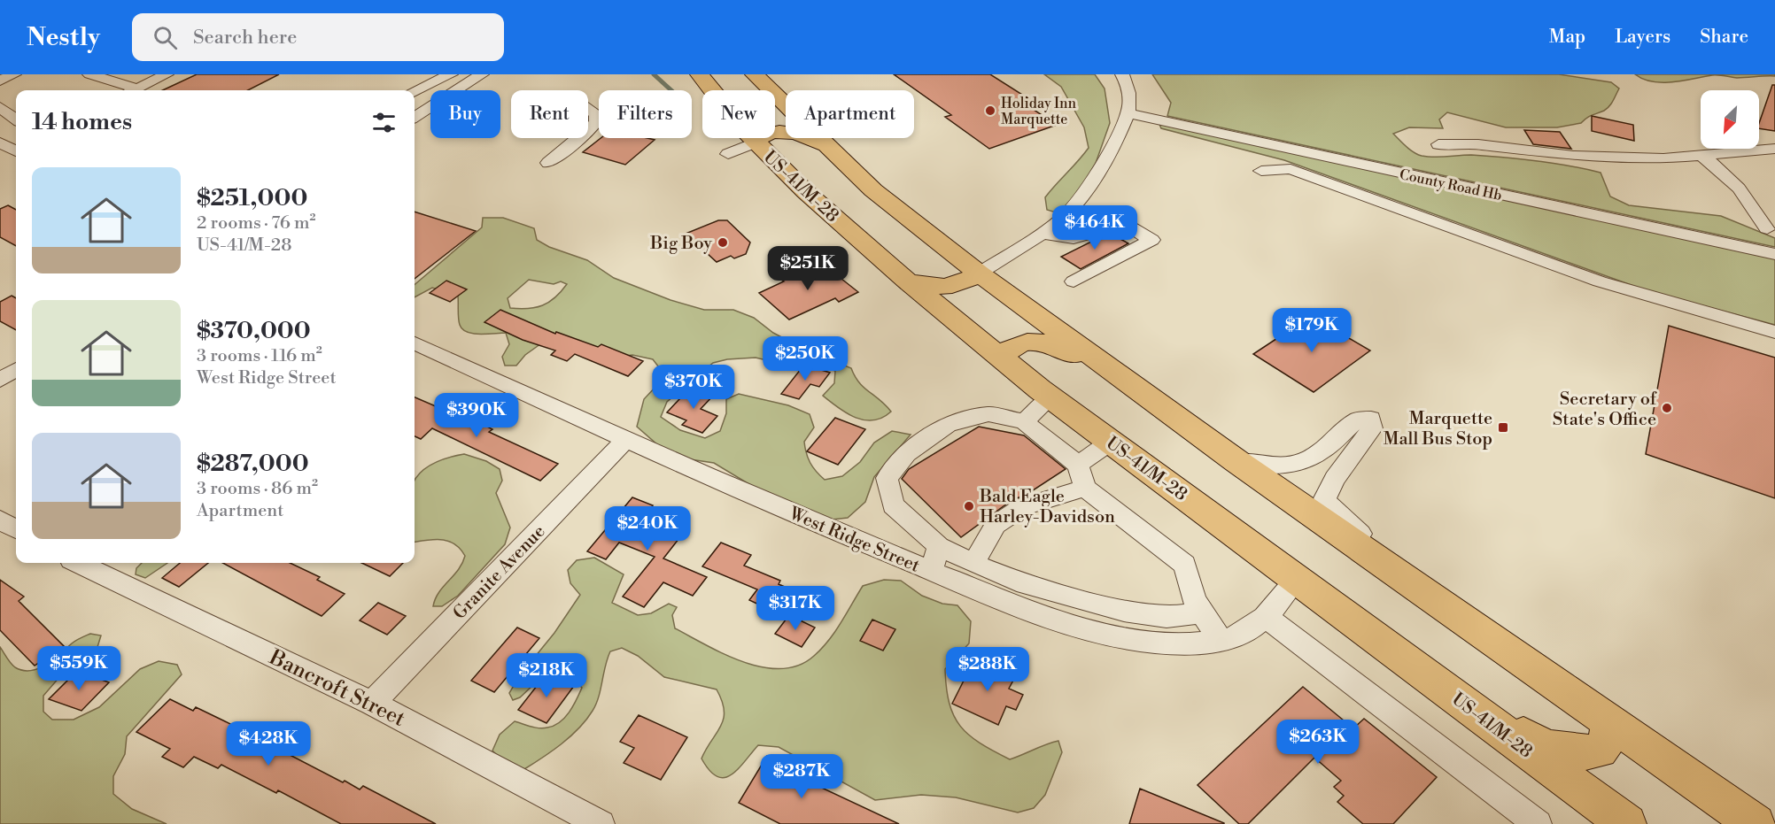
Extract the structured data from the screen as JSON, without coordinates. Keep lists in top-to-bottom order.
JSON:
{
  "streets": {
    "highway": ["US-41/M-28"],
    "street": [
      "County Road Hb",
      "West Ridge Street",
      "Granite Avenue",
      "Bancroft Street"
    ]
  },
  "crossings": [
    ["US-41/M-28", "West Ridge Street"],
    ["West Ridge Street", "Granite Avenue"],
    ["Granite Avenue", "Bancroft Street"]
  ],
  "places": {
    "other": [
      "Holiday Inn Marquette",
      "Big Boy",
      "Secretary of State's Office",
      "Bald Eagle Harley-Davidson"
    ],
    "transit": ["Marquette Mall Bus Stop"]
  },
  "north": "bottom left",
  "page": {
    "header": "Nestly",
    "search": "Search here",
    "nav": ["Map", "Layers", "Share"],
    "chip": [
      "Buy",
      "Rent",
      "Filters",
      "New",
      "Apartment"
    ],
    "heading": "14 homes",
    "list": [
      {
        "name": "$251,000",
        "note": "2 rooms · 76 m² · US-41/M-28"
      },
      {
        "name": "$370,000",
        "note": "3 rooms · 116 m² · West Ridge Street"
      },
      {
        "name": "$287,000",
        "note": "3 rooms · 86 m² · Apartment"
      }
    ],
    "price": [
      "$464K",
      "$251K",
      "$179K",
      "$250K",
      "$370K",
      "$390K",
      "$240K",
      "$317K",
      "$559K",
      "$288K",
      "$218K",
      "$263K",
      "$428K",
      "$287K"
    ]
  }
}
